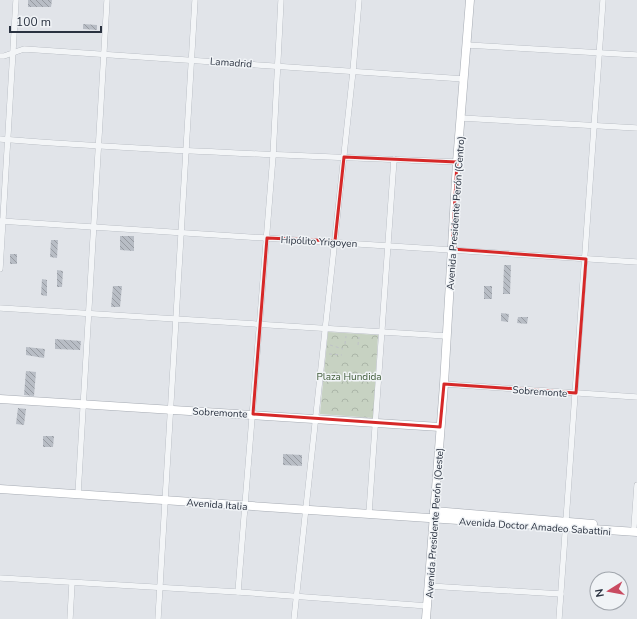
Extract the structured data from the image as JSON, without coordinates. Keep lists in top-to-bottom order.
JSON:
{
  "streets": {
    "main road": [
      "Avenida Presidente Perón (Centro)",
      "Sobremonte",
      "Avenida Italia",
      "Avenida Presidente Perón (Oeste)",
      "Avenida Doctor Amadeo Sabattini"
    ],
    "street": ["Lamadrid", "Hipólito Yrigoyen"]
  },
  "crossings": [
    ["Lamadrid", "Avenida Presidente Perón (Centro)"],
    ["Avenida Presidente Perón (Centro)", "Hipólito Yrigoyen"],
    ["Avenida Presidente Perón (Centro)", "Sobremonte"],
    ["Avenida Presidente Perón (Centro)", "Avenida Presidente Perón (Oeste)"],
    ["Sobremonte", "Avenida Presidente Perón (Oeste)"],
    ["Avenida Italia", "Avenida Presidente Perón (Oeste)"],
    ["Avenida Italia", "Avenida Doctor Amadeo Sabattini"],
    ["Avenida Presidente Perón (Oeste)", "Avenida Doctor Amadeo Sabattini"]
  ],
  "parks": ["Plaza Hundida"],
  "scale_bar": "100 m",
  "north": "left"
}
